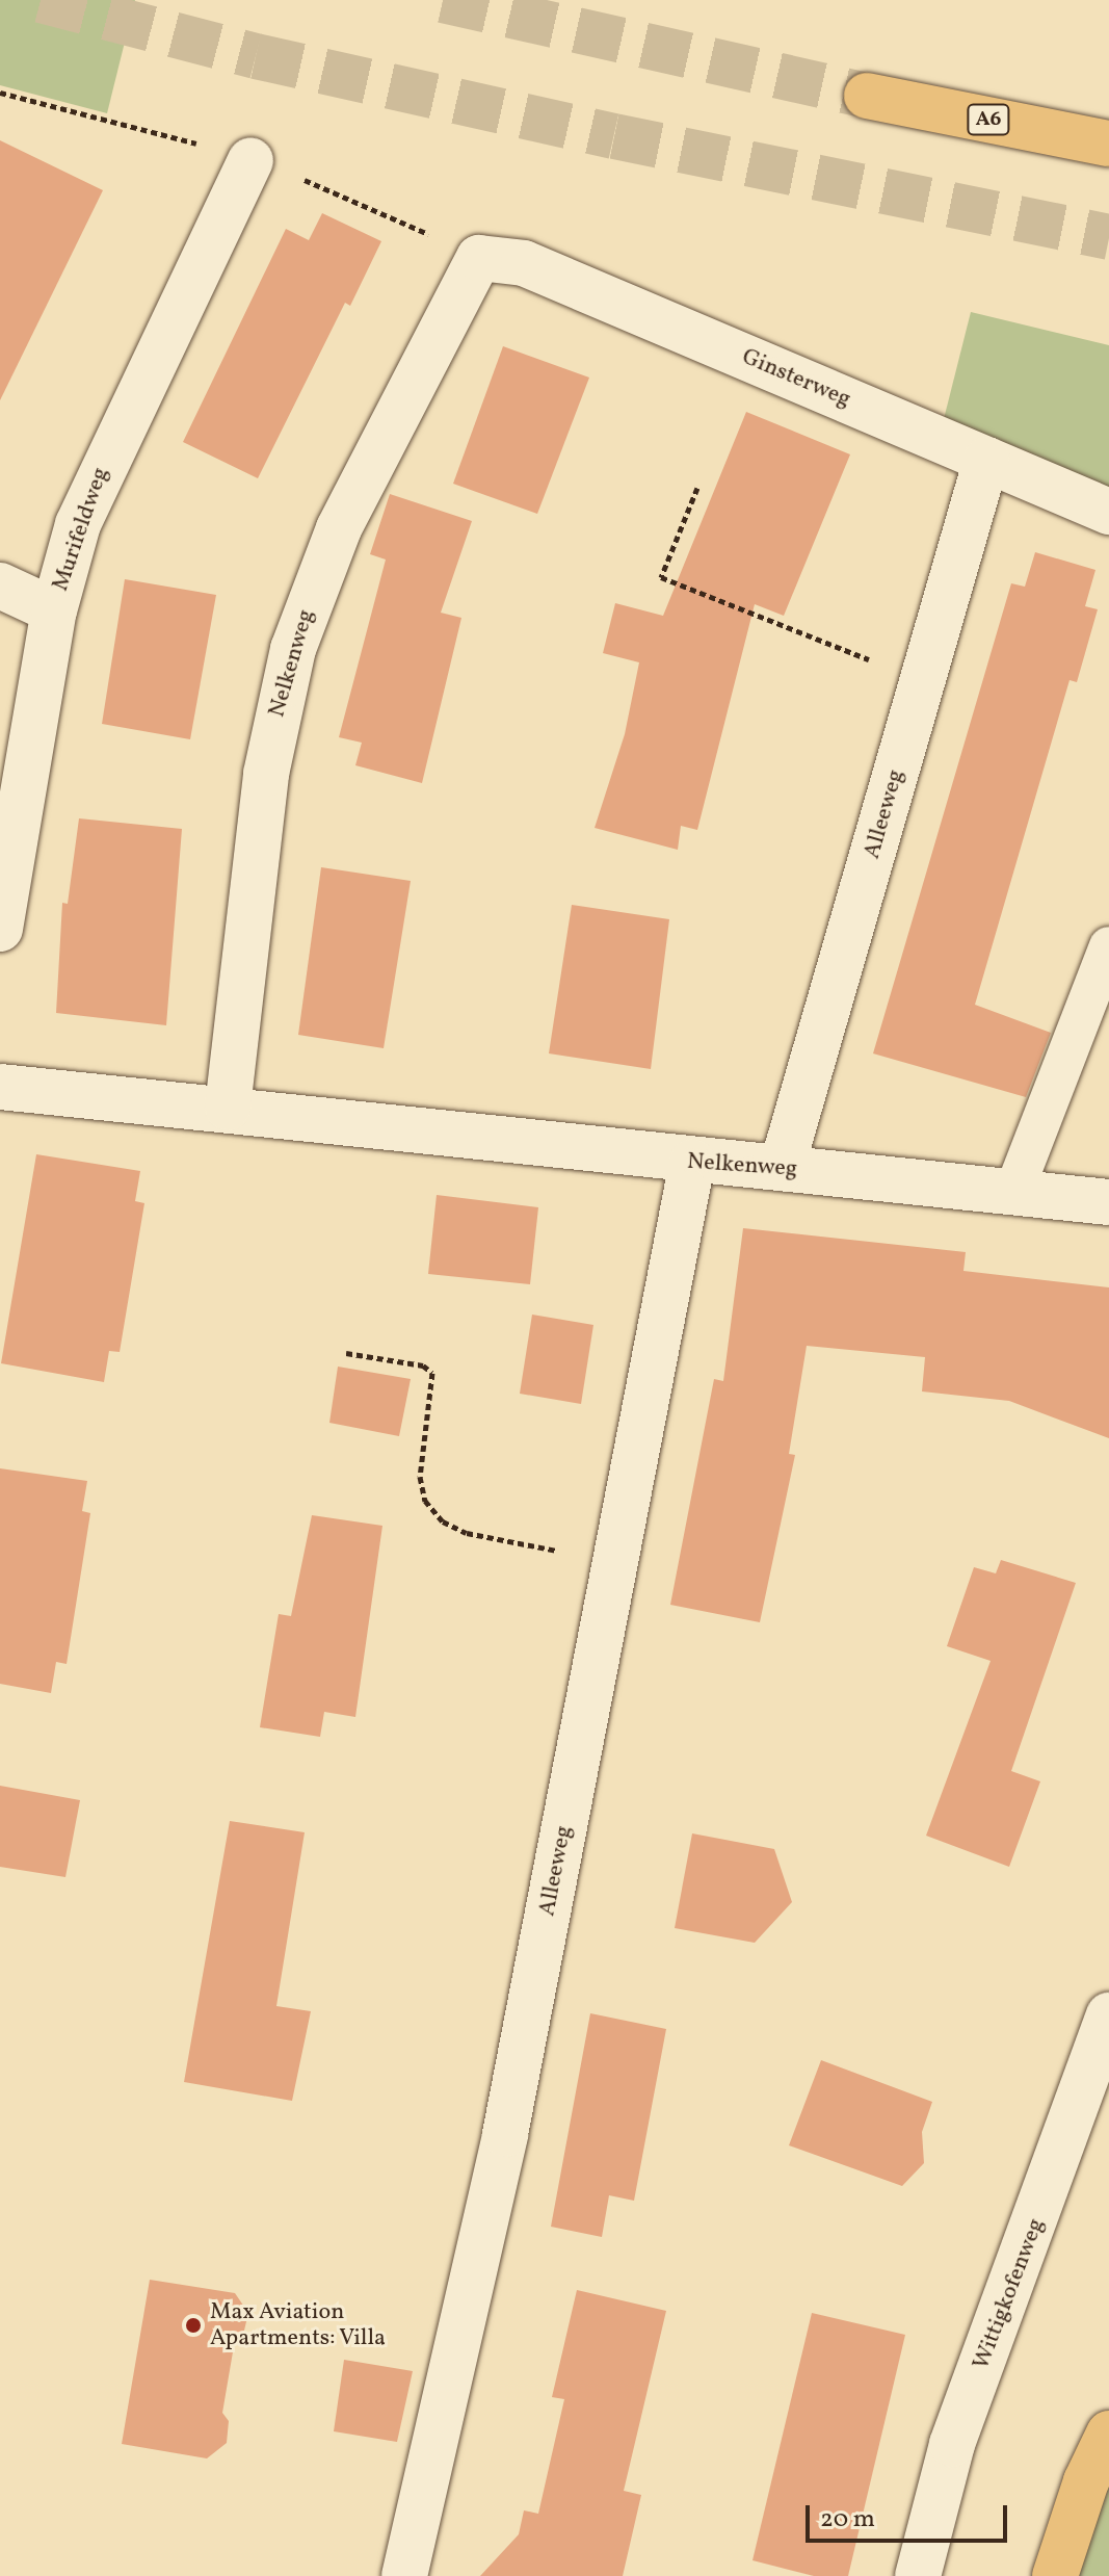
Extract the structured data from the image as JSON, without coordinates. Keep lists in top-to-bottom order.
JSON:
{
  "streets": {
    "main road": ["A6"],
    "street": [
      "Ginsterweg",
      "Murifeldweg",
      "Nelkenweg",
      "Alleeweg",
      "Wittigkofenweg"
    ]
  },
  "crossings": [
    ["Ginsterweg", "Nelkenweg"],
    ["Ginsterweg", "Alleeweg"],
    ["Nelkenweg", "Alleeweg"]
  ],
  "places": ["Max Aviation Apartments: Villa"],
  "scale_bar": "20 m"
}
